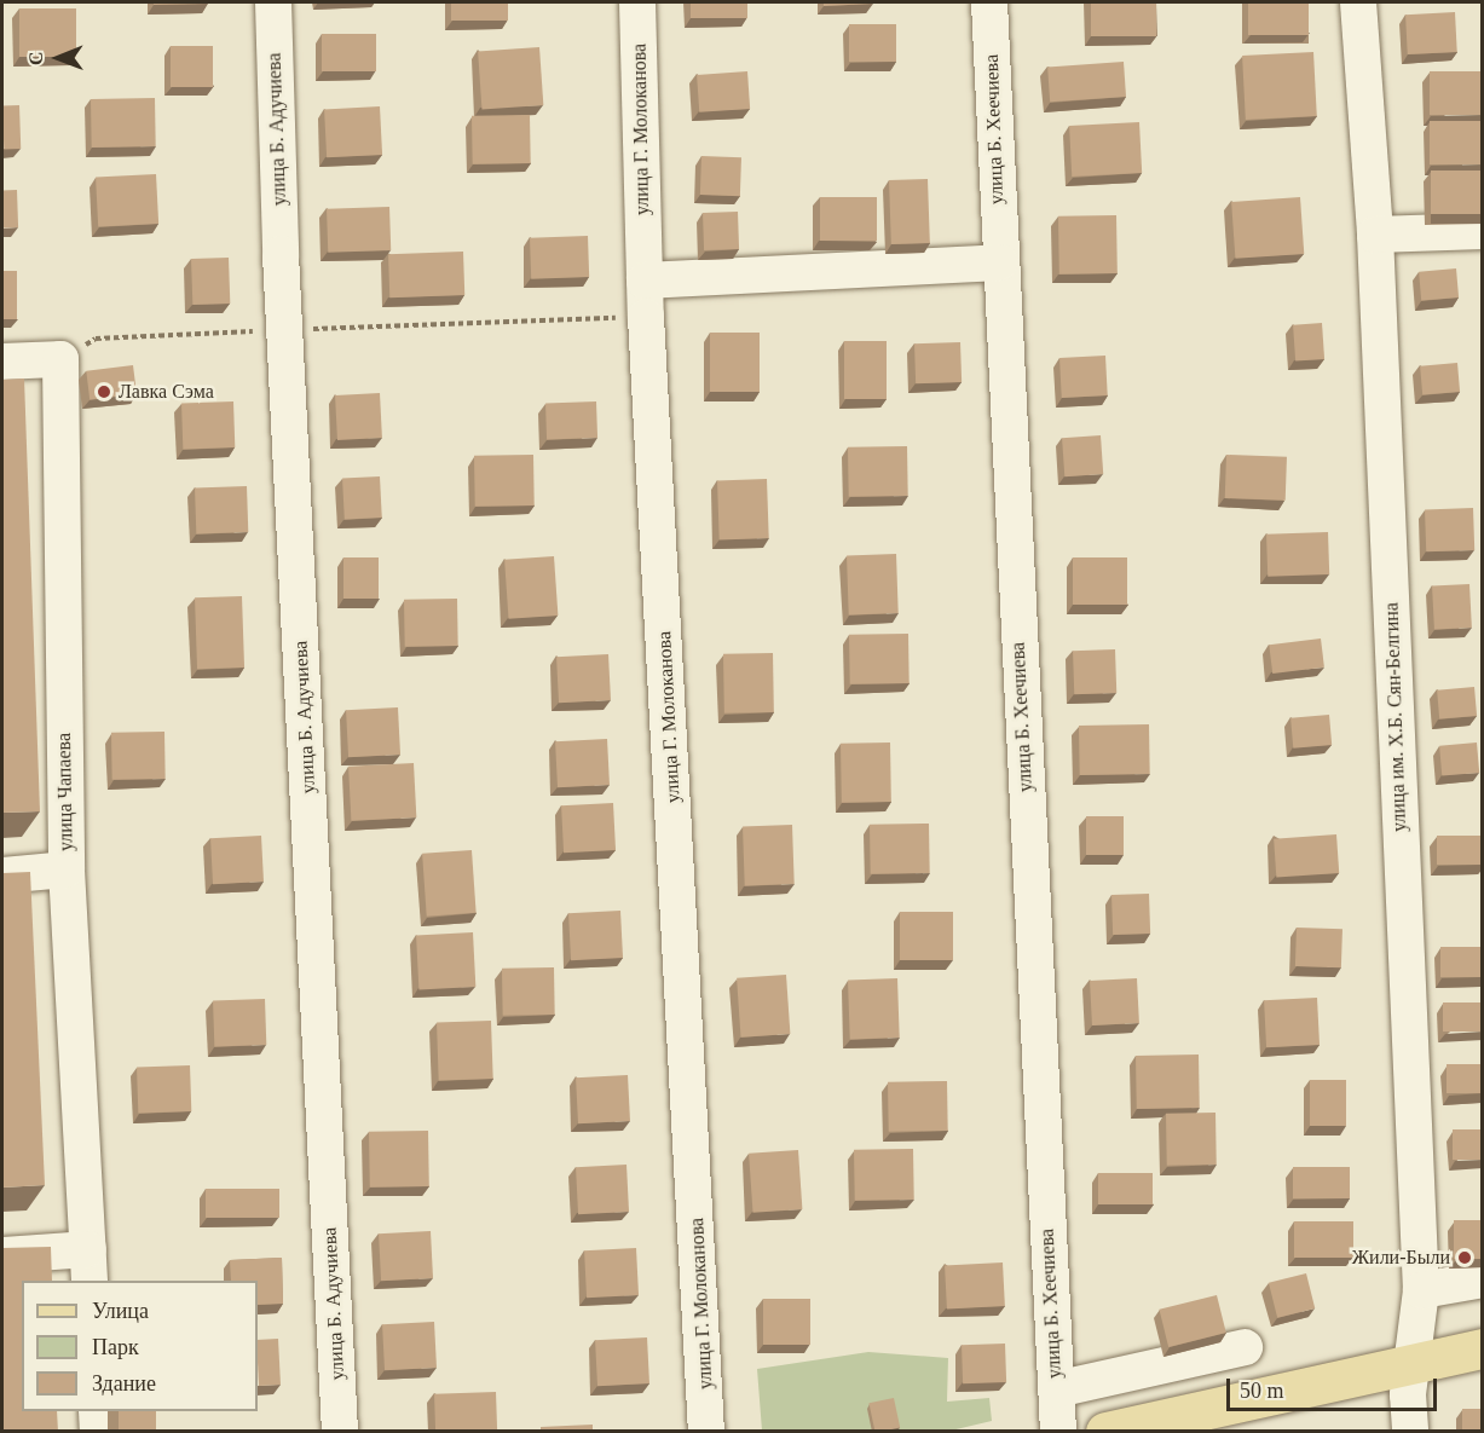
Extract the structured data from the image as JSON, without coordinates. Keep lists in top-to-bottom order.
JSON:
{
  "streets": {
    "street": [
      "улица Б. Адучиева",
      "улица Г. Молоканова",
      "улица Б. Хеечиева",
      "улица им. Х.Б. Сян-Белгина",
      "улица Чапаева"
    ]
  },
  "places": ["Лавка Сэма", "Жили-Были"],
  "legend": ["Улица", "Парк", "Здание"],
  "scale_bar": "50 m",
  "north": "left"
}
